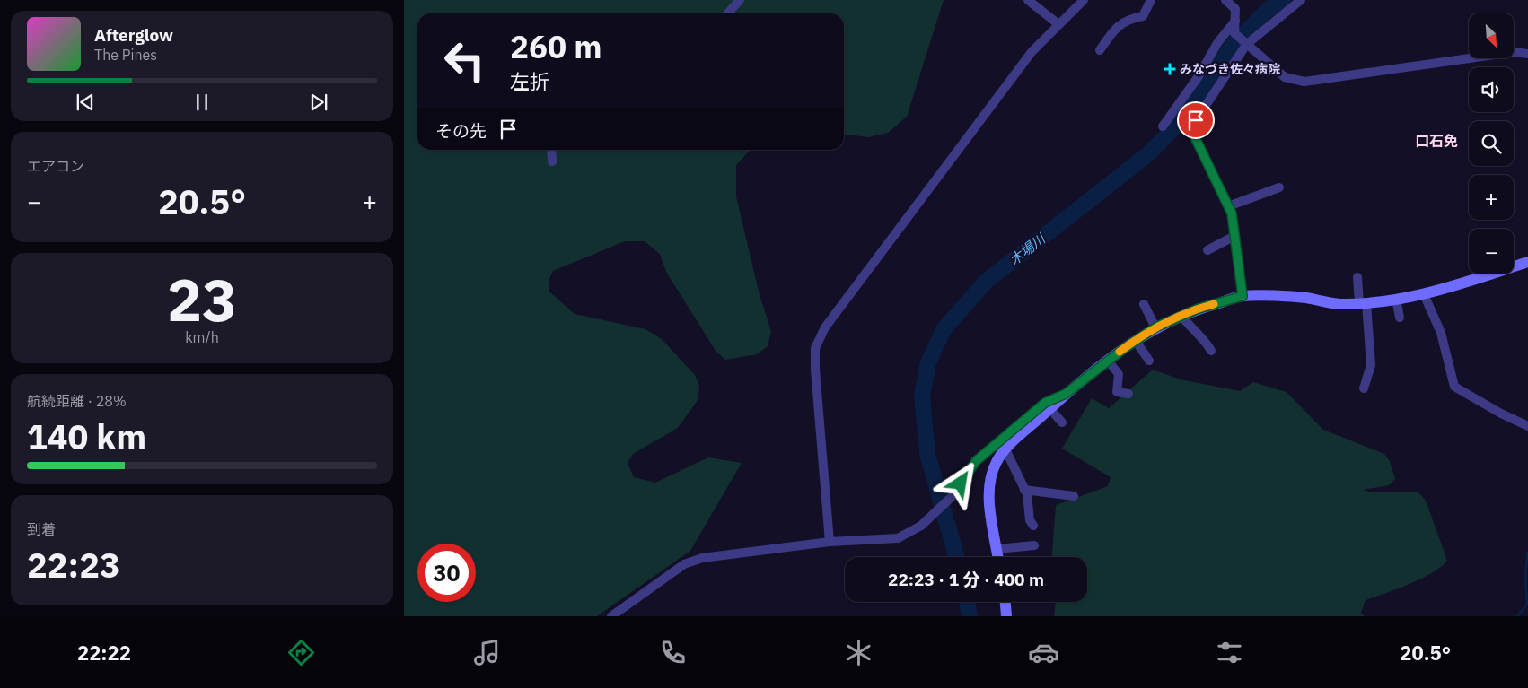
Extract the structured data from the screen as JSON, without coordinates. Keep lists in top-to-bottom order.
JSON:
{
  "districts": ["口石免"],
  "water": ["木場川"],
  "places": {
    "health": ["みなづき佐々病院"]
  },
  "north": "bottom right",
  "page": {
    "map_buttons": ["+", "−"],
    "turn": ["260 m", "左折"],
    "song": ["Afterglow", "The Pines"],
    "then": "その先",
    "tile": [
      "エアコン",
      ["23", "km/h"],
      ["航続距離 · 28%", "140 km"],
      ["到着", "22:23"]
    ],
    "heat": ["−", "20.5°", "+"],
    "limit": "30",
    "trip": "22:23 · 1 分 · 400 m",
    "tabs": ["22:22", "20.5°"]
  }
}
